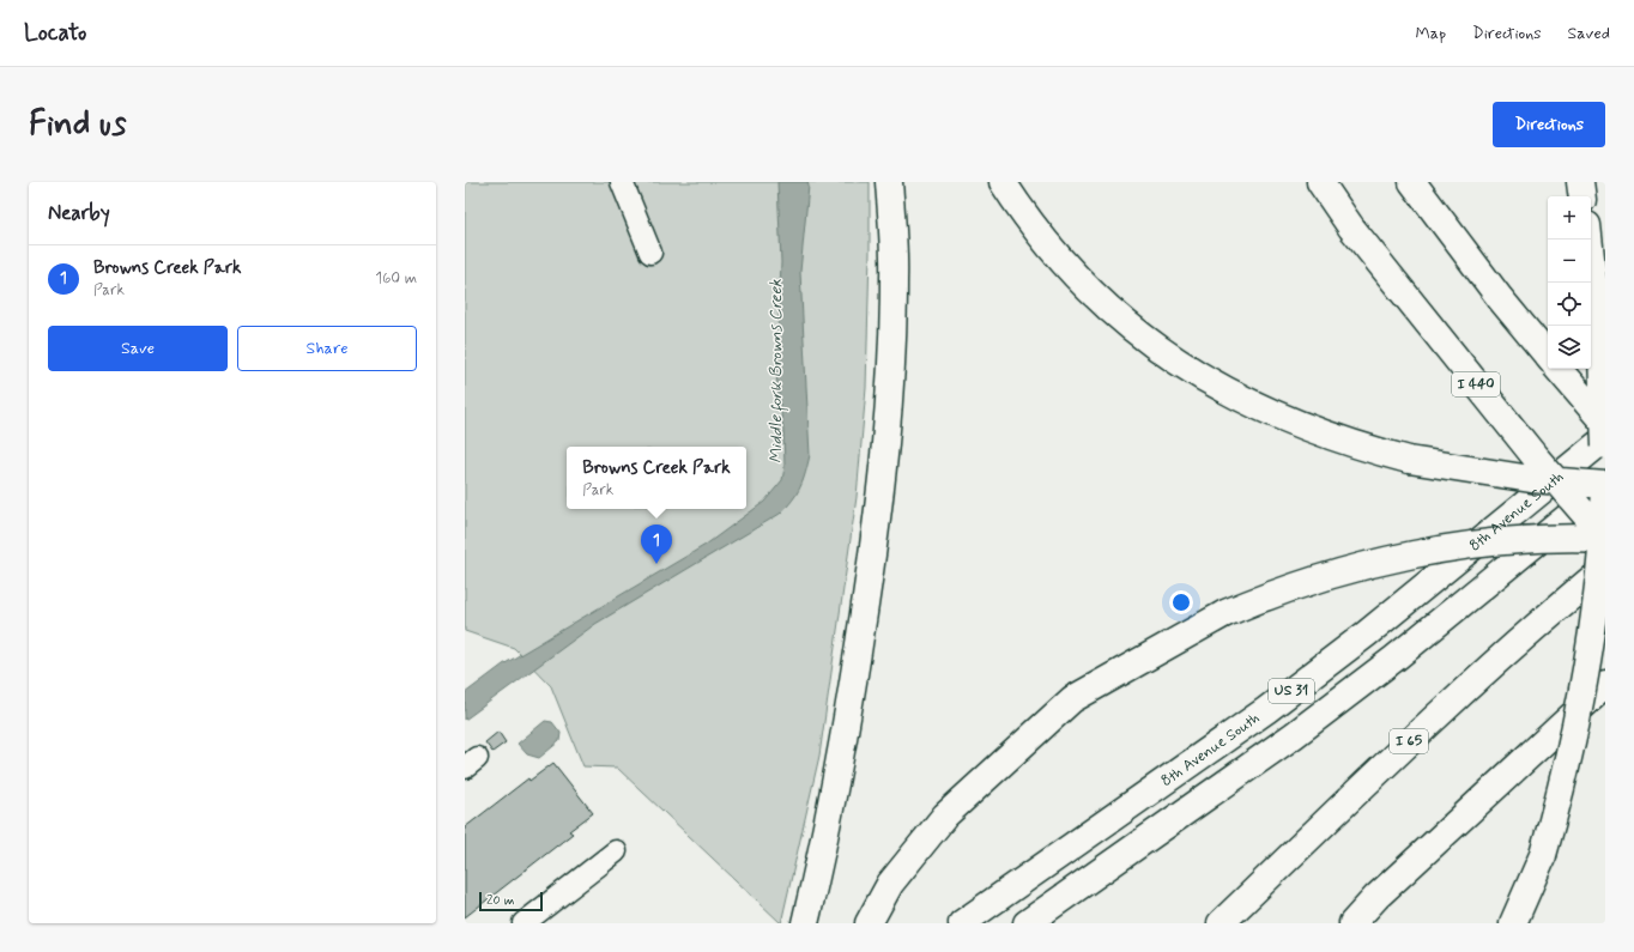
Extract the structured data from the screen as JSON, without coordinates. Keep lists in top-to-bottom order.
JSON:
{
  "streets": {
    "main road": [
      "I 440",
      "8th Avenue South",
      "US 31",
      "I 65"
    ]
  },
  "water": ["Middle fork Browns Creek"],
  "scale_bar": "20 m",
  "page": {
    "header": "Locato",
    "nav": ["Map", "Directions", "Saved"],
    "buttons": [
      "Directions",
      ["Save", "Share"]
    ],
    "title": "Find us",
    "heading": "Nearby",
    "map_buttons": ["+", "−"],
    "list": [
      {
        "mark": "1",
        "name": "Browns Creek Park",
        "note": "Park",
        "value": "160 m"
      }
    ],
    "popup": ["Browns Creek Park", "Park"],
    "pins": "1",
    "scale": "20 m"
  }
}
